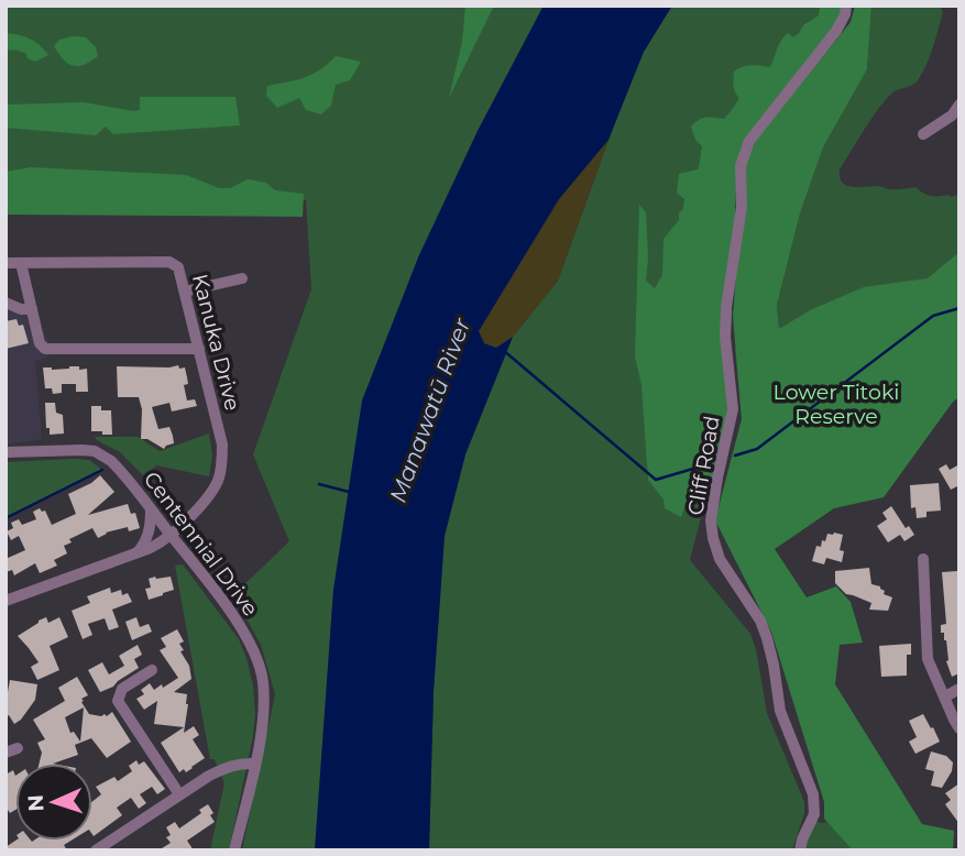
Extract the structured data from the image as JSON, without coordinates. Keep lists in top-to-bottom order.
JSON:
{
  "streets": {
    "street": ["Kanuka Drive", "Cliff Road", "Centennial Drive"]
  },
  "crossings": [
    ["Kanuka Drive", "Centennial Drive"]
  ],
  "water": ["Manawatū River"],
  "parks": ["Lower Titoki Reserve"],
  "north": "left"
}
